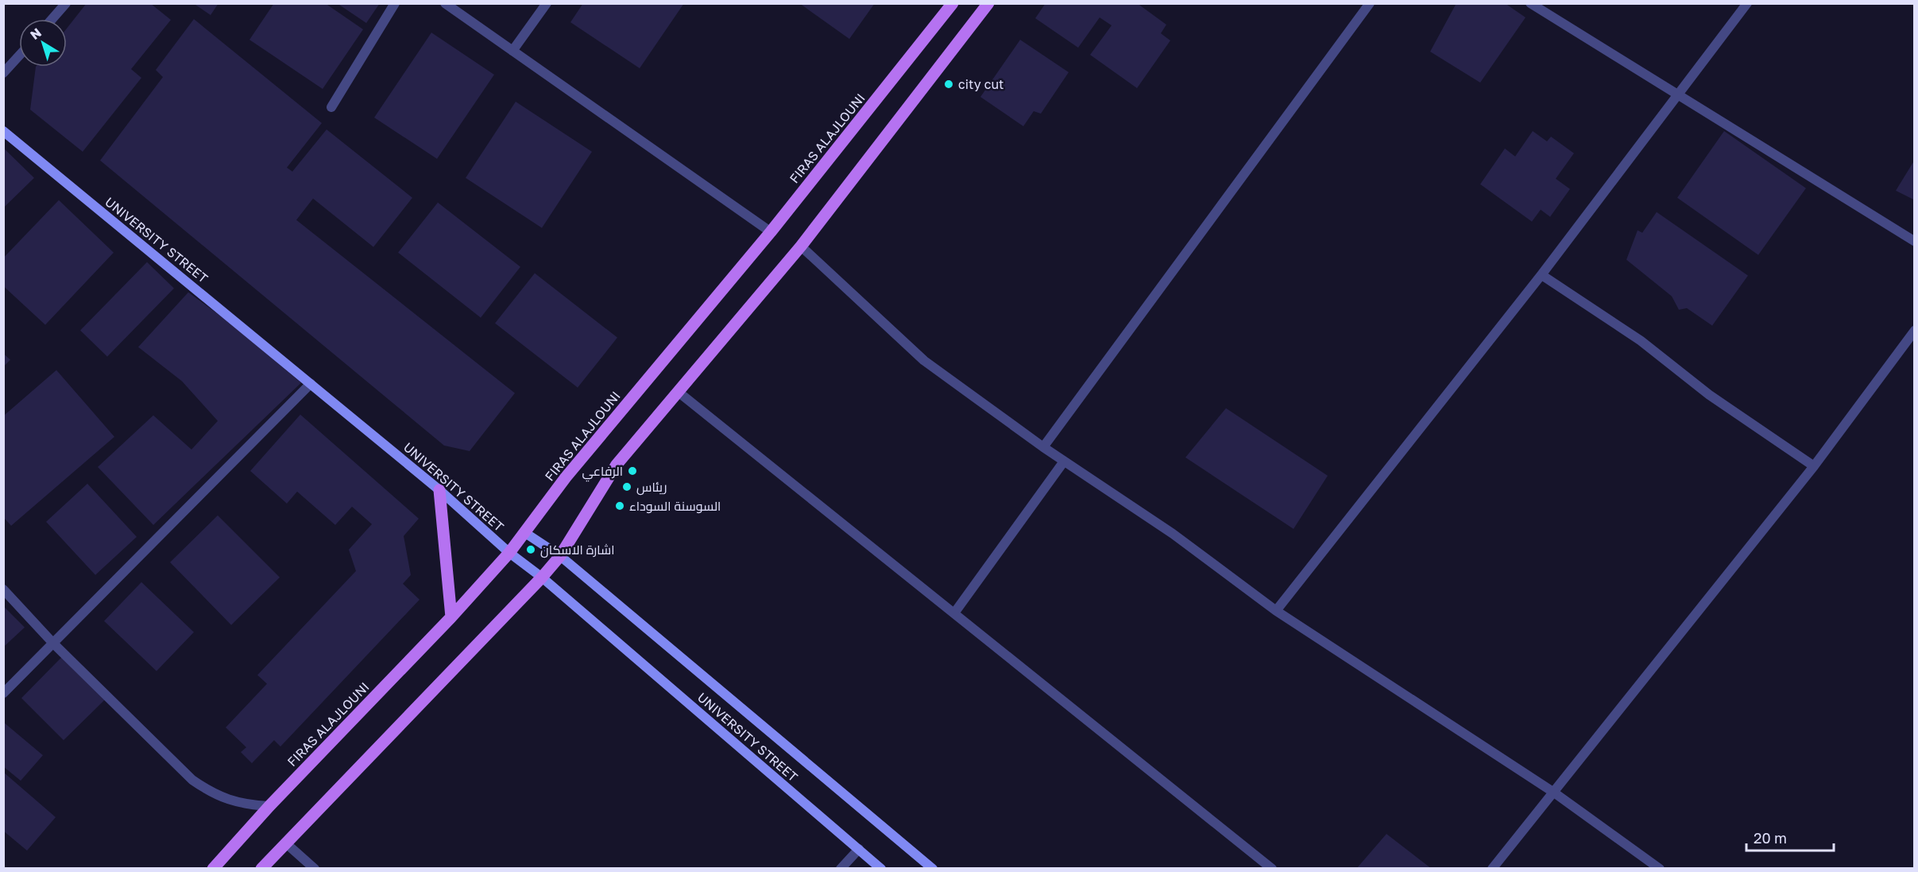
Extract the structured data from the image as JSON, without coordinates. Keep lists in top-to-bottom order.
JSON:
{
  "streets": {
    "main road": ["FIRAS ALAJLOUNI", "UNIVERSITY STREET"]
  },
  "crossings": [
    ["FIRAS ALAJLOUNI", "UNIVERSITY STREET"]
  ],
  "places": [
    "city cut",
    "الرفاعي",
    "ريئاس",
    "السوسنة السوداء",
    "اشارة الاسكان"
  ],
  "scale_bar": "20 m",
  "north": "top left"
}
